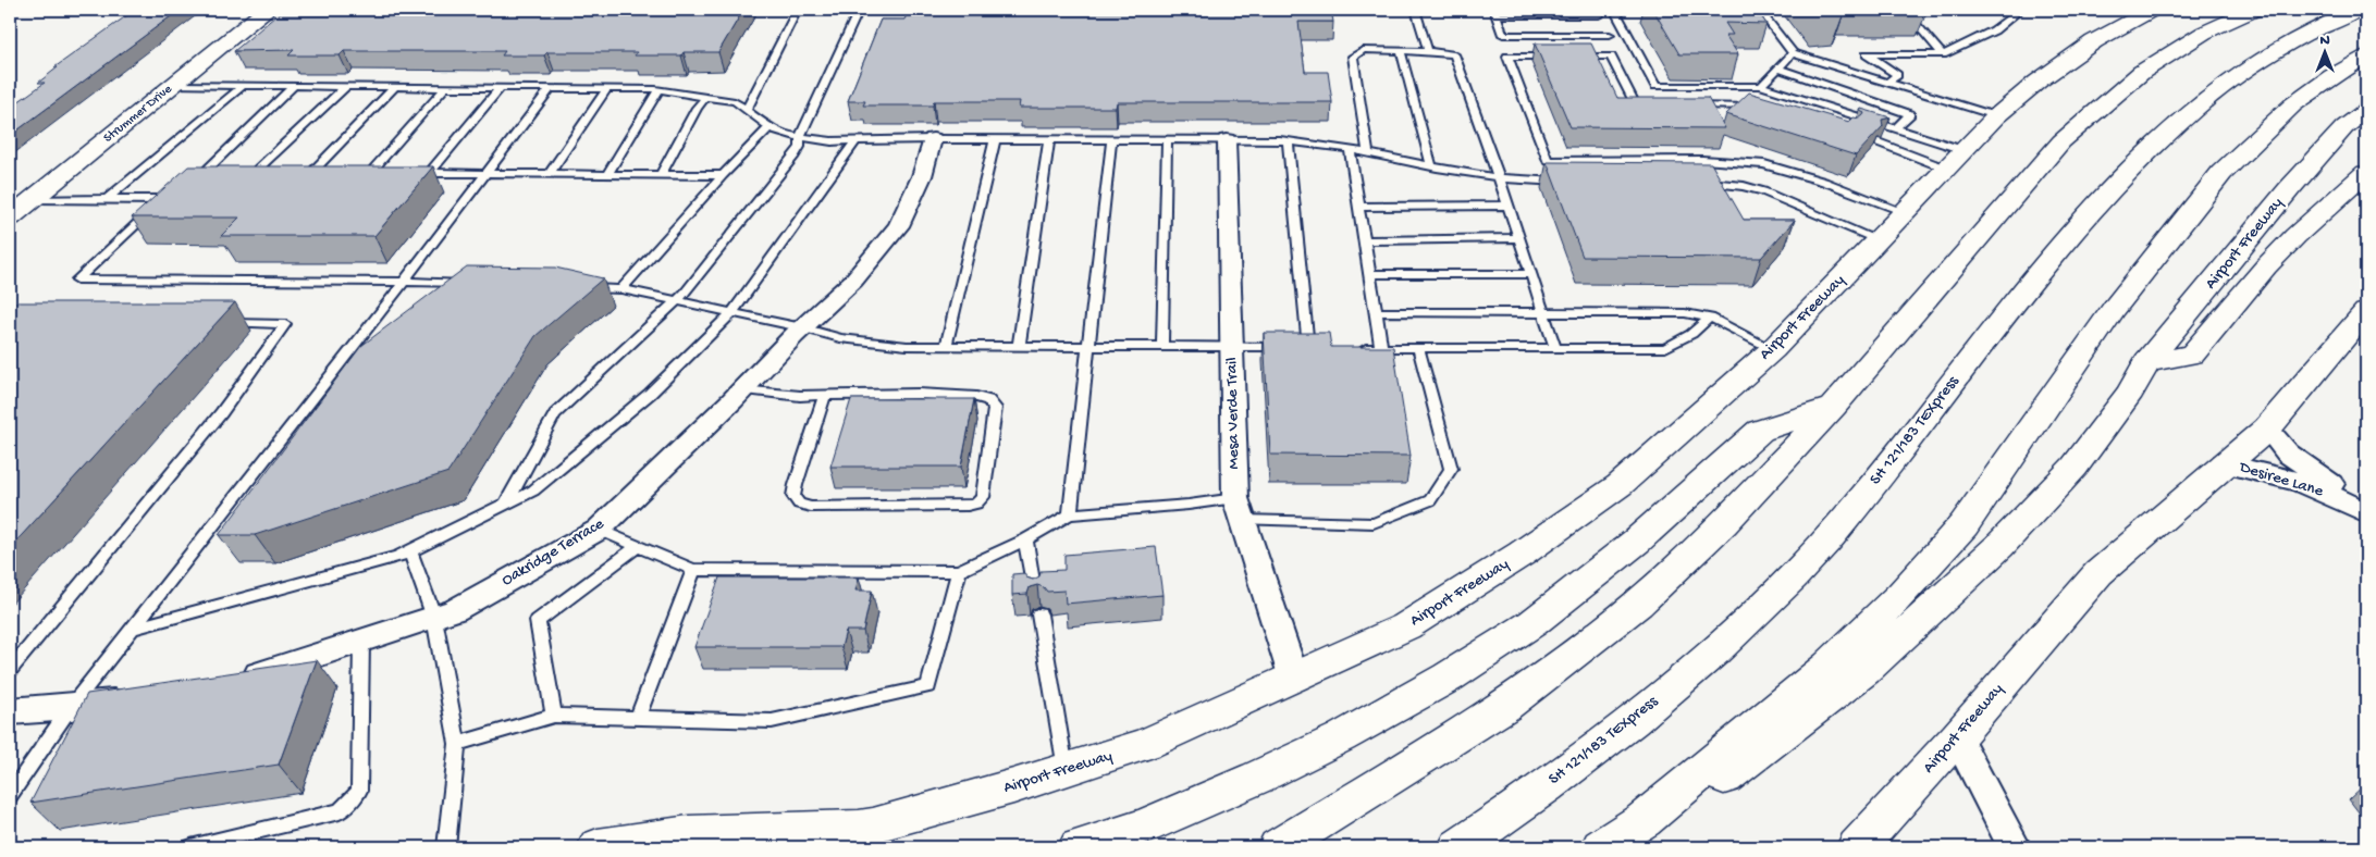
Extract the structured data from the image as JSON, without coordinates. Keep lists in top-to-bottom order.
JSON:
{
  "streets": {
    "main road": ["Strummer Drive", "Airport Freeway", "SH 121/183 TEXpress"],
    "street": ["Mesa Verde Trail", "Desiree Lane", "Oakridge Terrace"]
  },
  "crossings": [
    ["Airport Freeway", "Mesa Verde Trail"],
    ["Airport Freeway", "Desiree Lane"]
  ],
  "north": "top"
}
